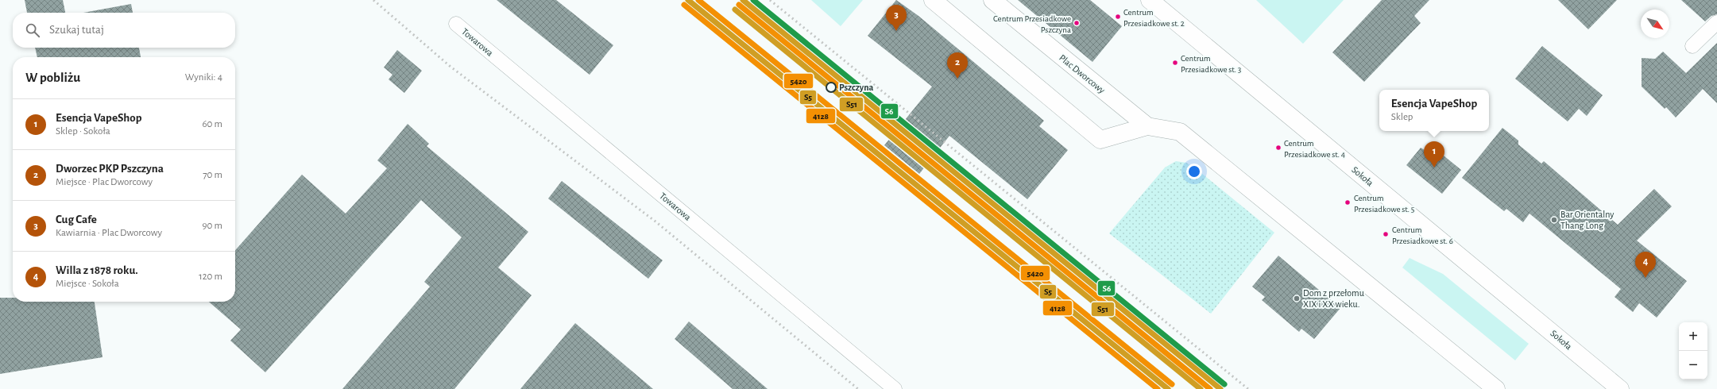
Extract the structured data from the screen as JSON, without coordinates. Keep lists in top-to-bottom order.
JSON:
{
  "streets": {
    "street": ["Plac Dworcowy", "Sokoła"],
    "lane": ["Towarowa"]
  },
  "places": [
    "Centrum Przesiadkowe st. 2",
    "Centrum Przesiadkowe Pszczyna",
    "Centrum Przesiadkowe st. 3",
    "Pszczyna",
    "Centrum Przesiadkowe st. 4",
    "Centrum Przesiadkowe st. 5",
    "Bar Orientalny Thang Long",
    "Centrum Przesiadkowe st. 6",
    "Dom z przełomu XIX i XX wieku."
  ],
  "lines": [
    "transit line S5",
    "transit line 5420",
    "transit line S6",
    "transit line 4128",
    "transit line S51"
  ],
  "north": "bottom right",
  "page": {
    "pins": [
      "3",
      "2",
      "1",
      "4"
    ],
    "search": "Szukaj tutaj",
    "heading": ["W pobliżu", "Wyniki: 4"],
    "popup": ["Esencja VapeShop", "Sklep"],
    "list": [
      {
        "mark": "1",
        "name": "Esencja VapeShop",
        "note": "Sklep · Sokoła",
        "value": "60 m"
      },
      {
        "mark": "2",
        "name": "Dworzec PKP Pszczyna",
        "note": "Miejsce · Plac Dworcowy",
        "value": "70 m"
      },
      {
        "mark": "3",
        "name": "Cug Cafe",
        "note": "Kawiarnia · Plac Dworcowy",
        "value": "90 m"
      },
      {
        "mark": "4",
        "name": "Willa z 1878 roku.",
        "note": "Miejsce · Sokoła",
        "value": "120 m"
      }
    ],
    "map_buttons": ["+", "−"]
  }
}
